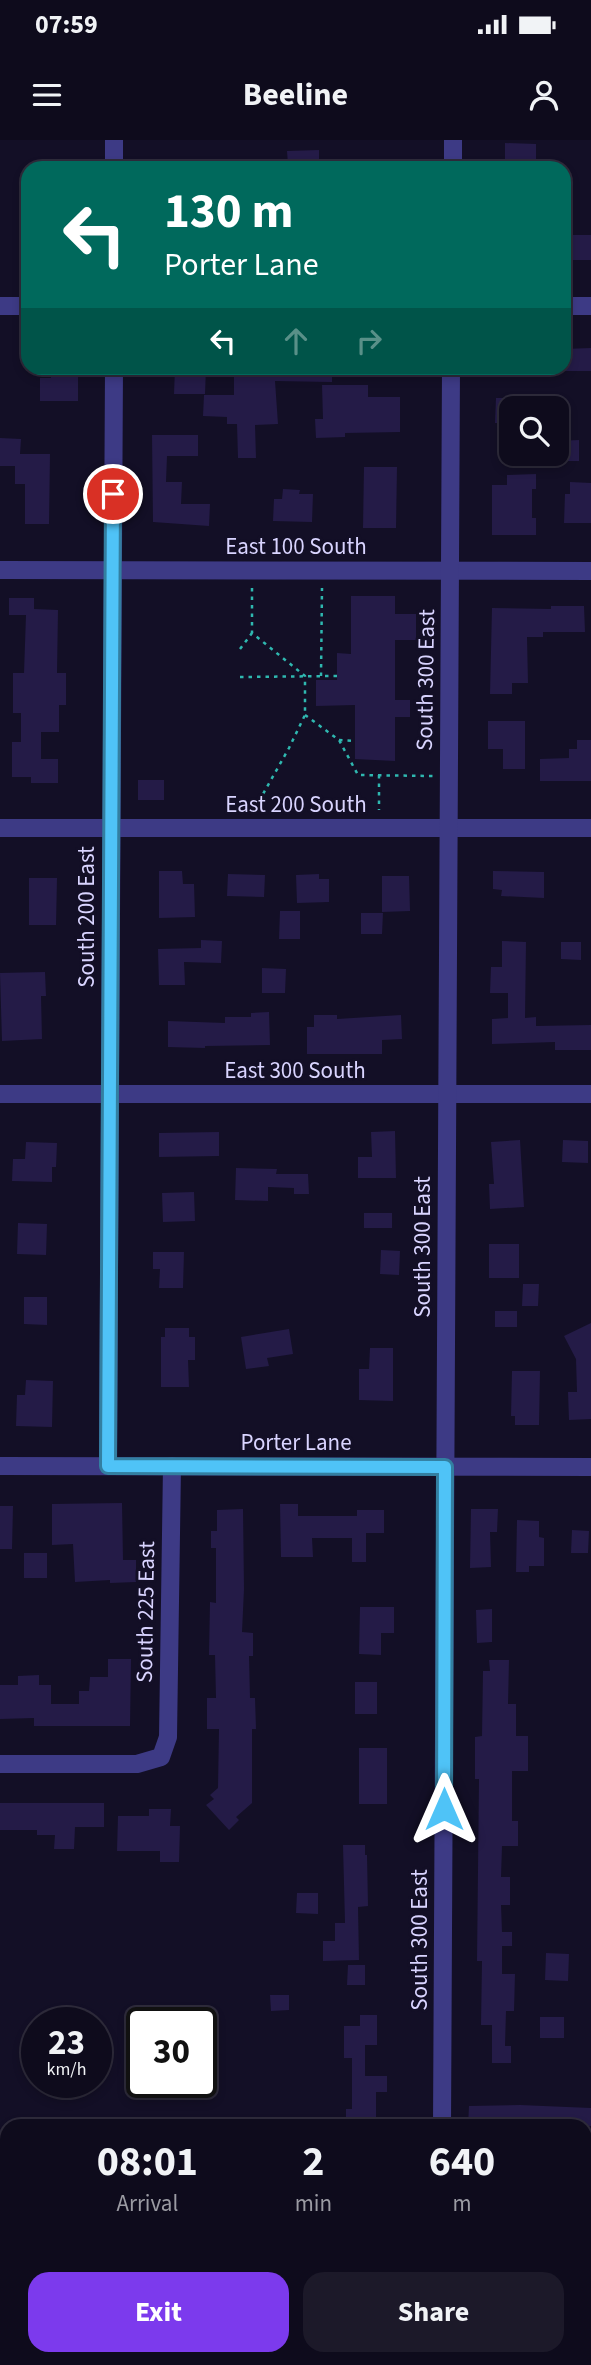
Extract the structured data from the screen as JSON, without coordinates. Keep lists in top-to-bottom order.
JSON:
{
  "streets": {
    "street": [
      "East 100 South",
      "South 300 East",
      "East 200 South",
      "South 200 East",
      "East 300 South",
      "Porter Lane",
      "South 225 East"
    ]
  },
  "crossings": [
    ["East 100 South", "South 300 East"],
    ["East 100 South", "South 200 East"],
    ["South 300 East", "East 200 South"],
    ["South 300 East", "East 300 South"],
    ["South 300 East", "Porter Lane"],
    ["East 200 South", "South 200 East"],
    ["South 200 East", "East 300 South"],
    ["South 200 East", "Porter Lane"],
    ["Porter Lane", "South 225 East"]
  ],
  "page": {
    "status": "07:59",
    "header": "Beeline",
    "turn": ["130 m", "Porter Lane"],
    "speed": "23 km/h",
    "limit": "30",
    "eta": [
      "08:01",
      "Arrival",
      "2",
      "min",
      "640",
      "m"
    ],
    "buttons": ["Exit", "Share"]
  }
}
